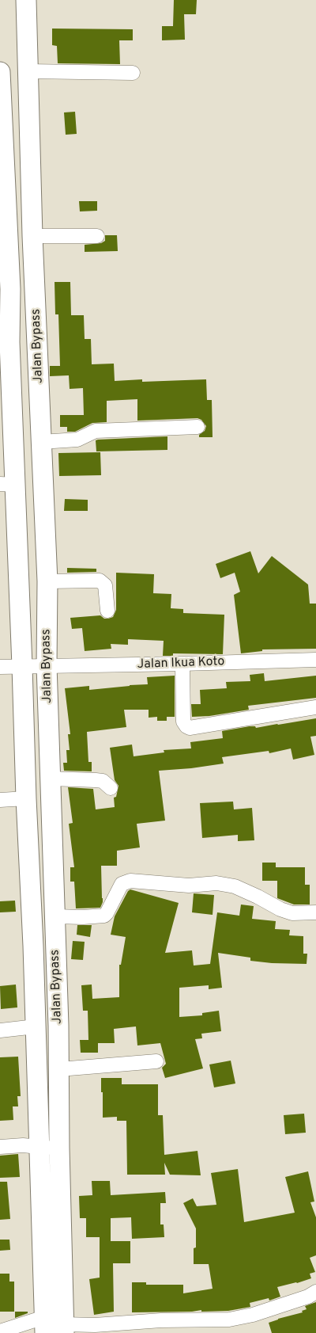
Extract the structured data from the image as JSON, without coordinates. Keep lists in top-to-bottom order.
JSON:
{
  "streets": {
    "highway": ["Jalan Bypass"],
    "street": ["Jalan Ikua Koto"]
  },
  "crossings": [
    ["Jalan Bypass", "Jalan Ikua Koto"]
  ]
}
